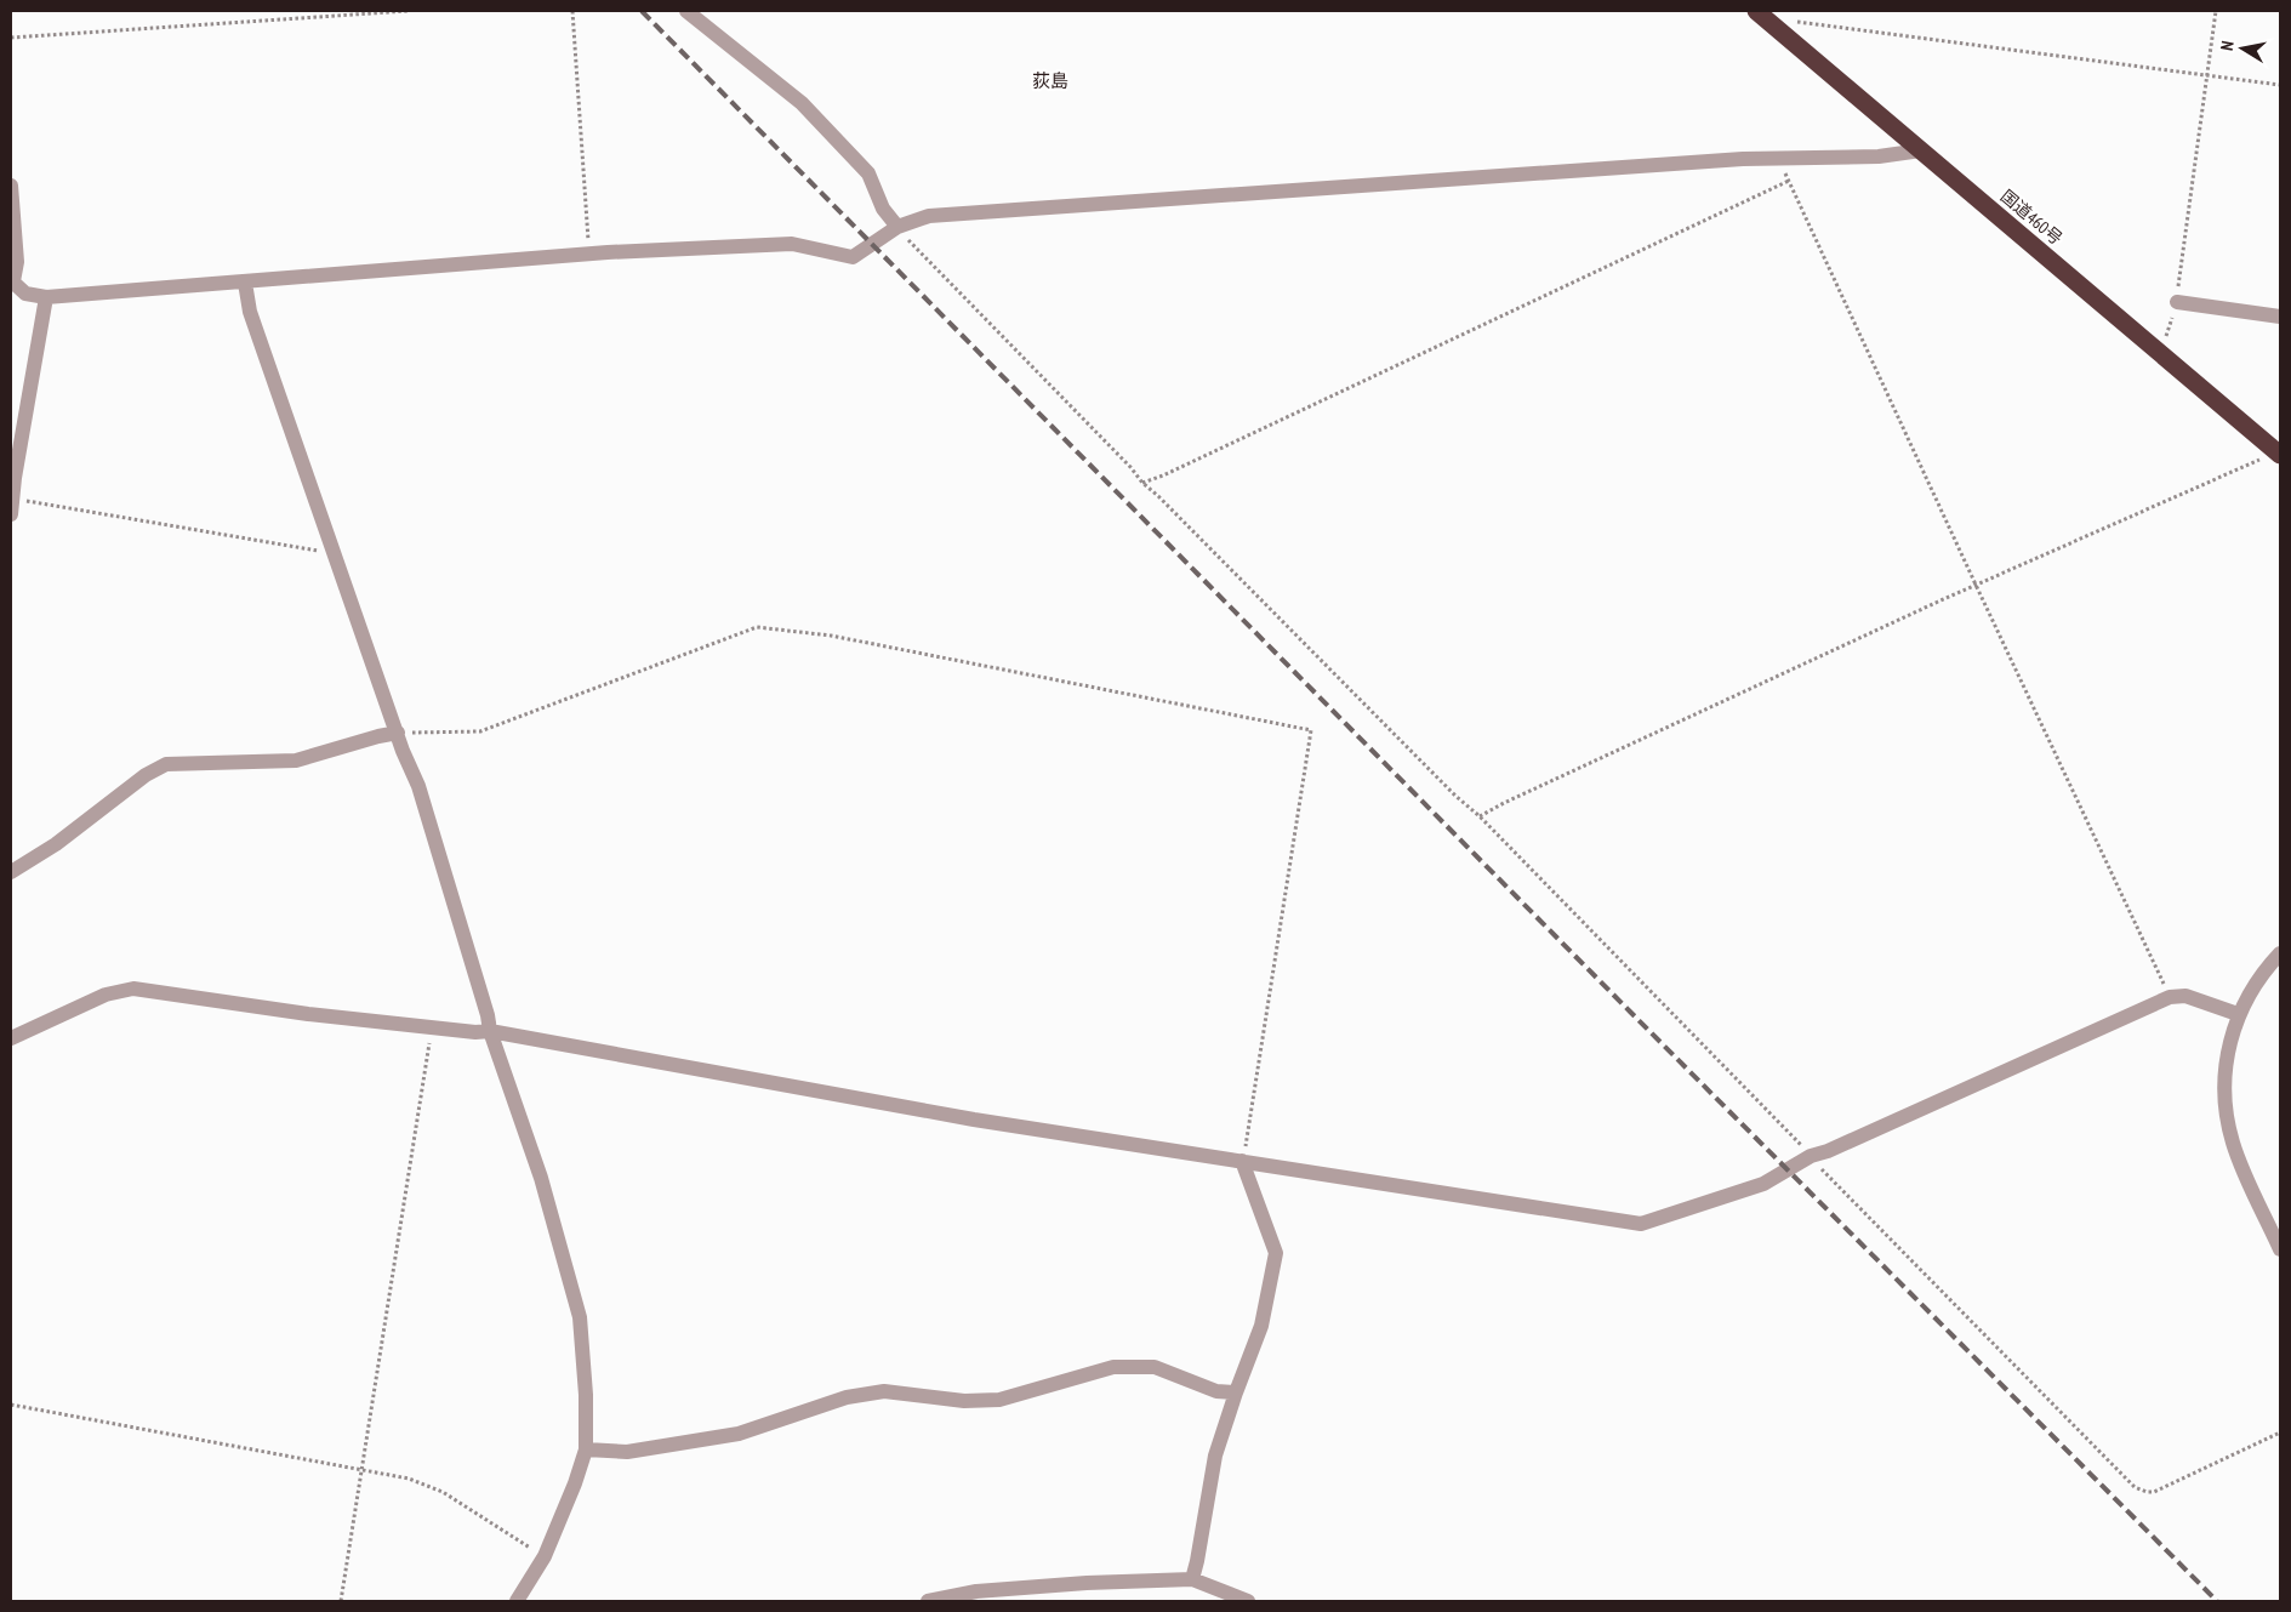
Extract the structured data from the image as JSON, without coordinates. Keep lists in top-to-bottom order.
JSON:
{
  "streets": {
    "highway": ["国道460号"]
  },
  "districts": ["荻島"],
  "north": "left"
}
